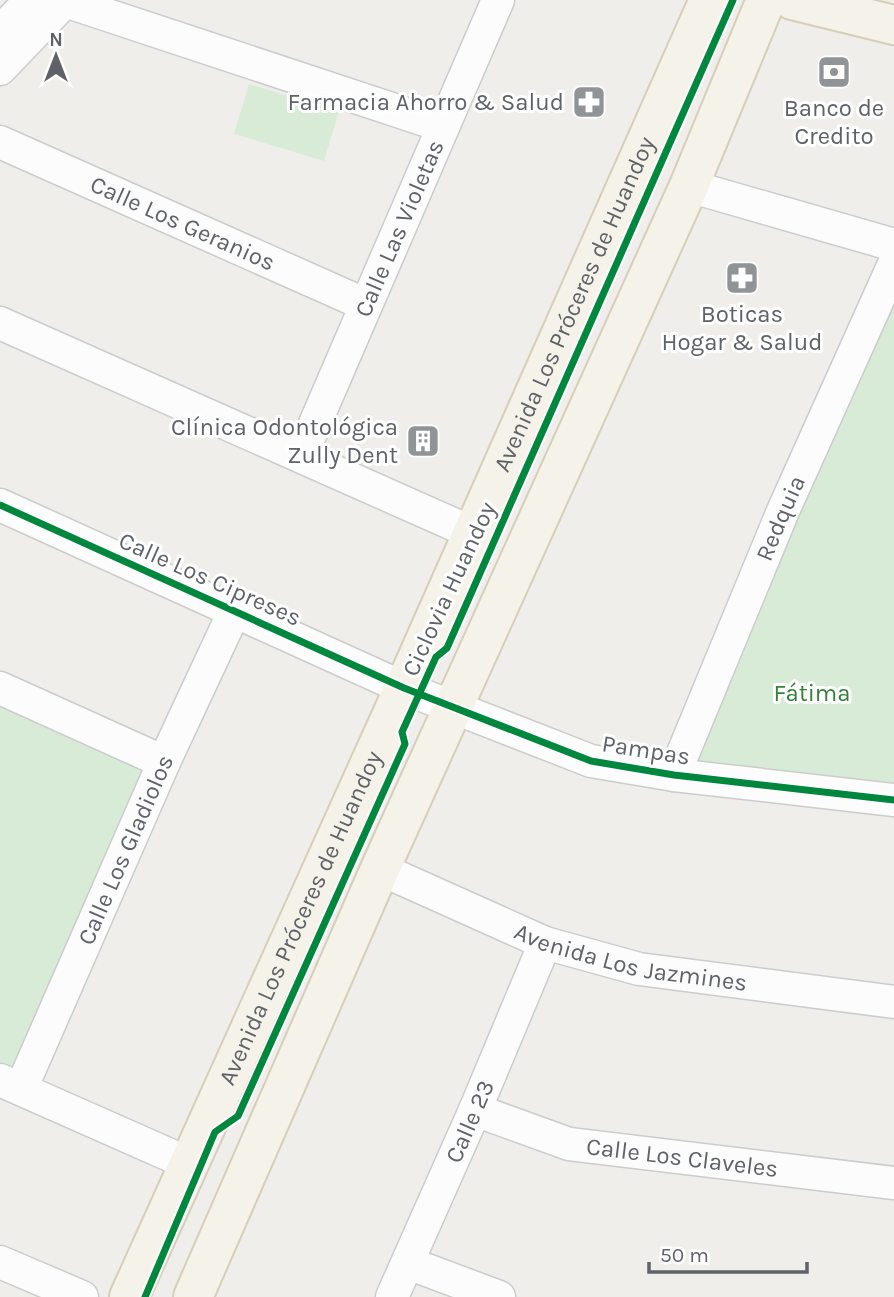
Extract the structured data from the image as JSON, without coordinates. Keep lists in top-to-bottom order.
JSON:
{
  "streets": {
    "main road": ["Avenida Los Próceres de Huandoy"],
    "street": [
      "Calle Los Geranios",
      "Calle Las Violetas",
      "Redquia",
      "Calle Los Cipreses",
      "Pampas",
      "Calle Los Gladiolos",
      "Avenida Los Jazmines",
      "Calle 23",
      "Calle Los Claveles"
    ],
    "cycle path": ["Ciclovia Huandoy"]
  },
  "crossings": [
    ["Calle Los Geranios", "Calle Las Violetas"],
    ["Avenida Los Próceres de Huandoy", "Calle Los Cipreses"],
    ["Avenida Los Próceres de Huandoy", "Pampas"],
    ["Redquia", "Pampas"],
    ["Calle Los Cipreses", "Pampas"],
    ["Calle Los Cipreses", "Calle Los Gladiolos"],
    ["Avenida Los Jazmines", "Calle 23"],
    ["Calle 23", "Calle Los Claveles"]
  ],
  "parks": ["Fátima"],
  "places": {
    "bank": ["Banco de Credito"],
    "pharmacy": ["Farmacia Ahorro & Salud", "Boticas Hogar & Salud"],
    "building": ["Clínica Odontológica Zully Dent"]
  },
  "scale_bar": "50 m",
  "north": "top"
}
